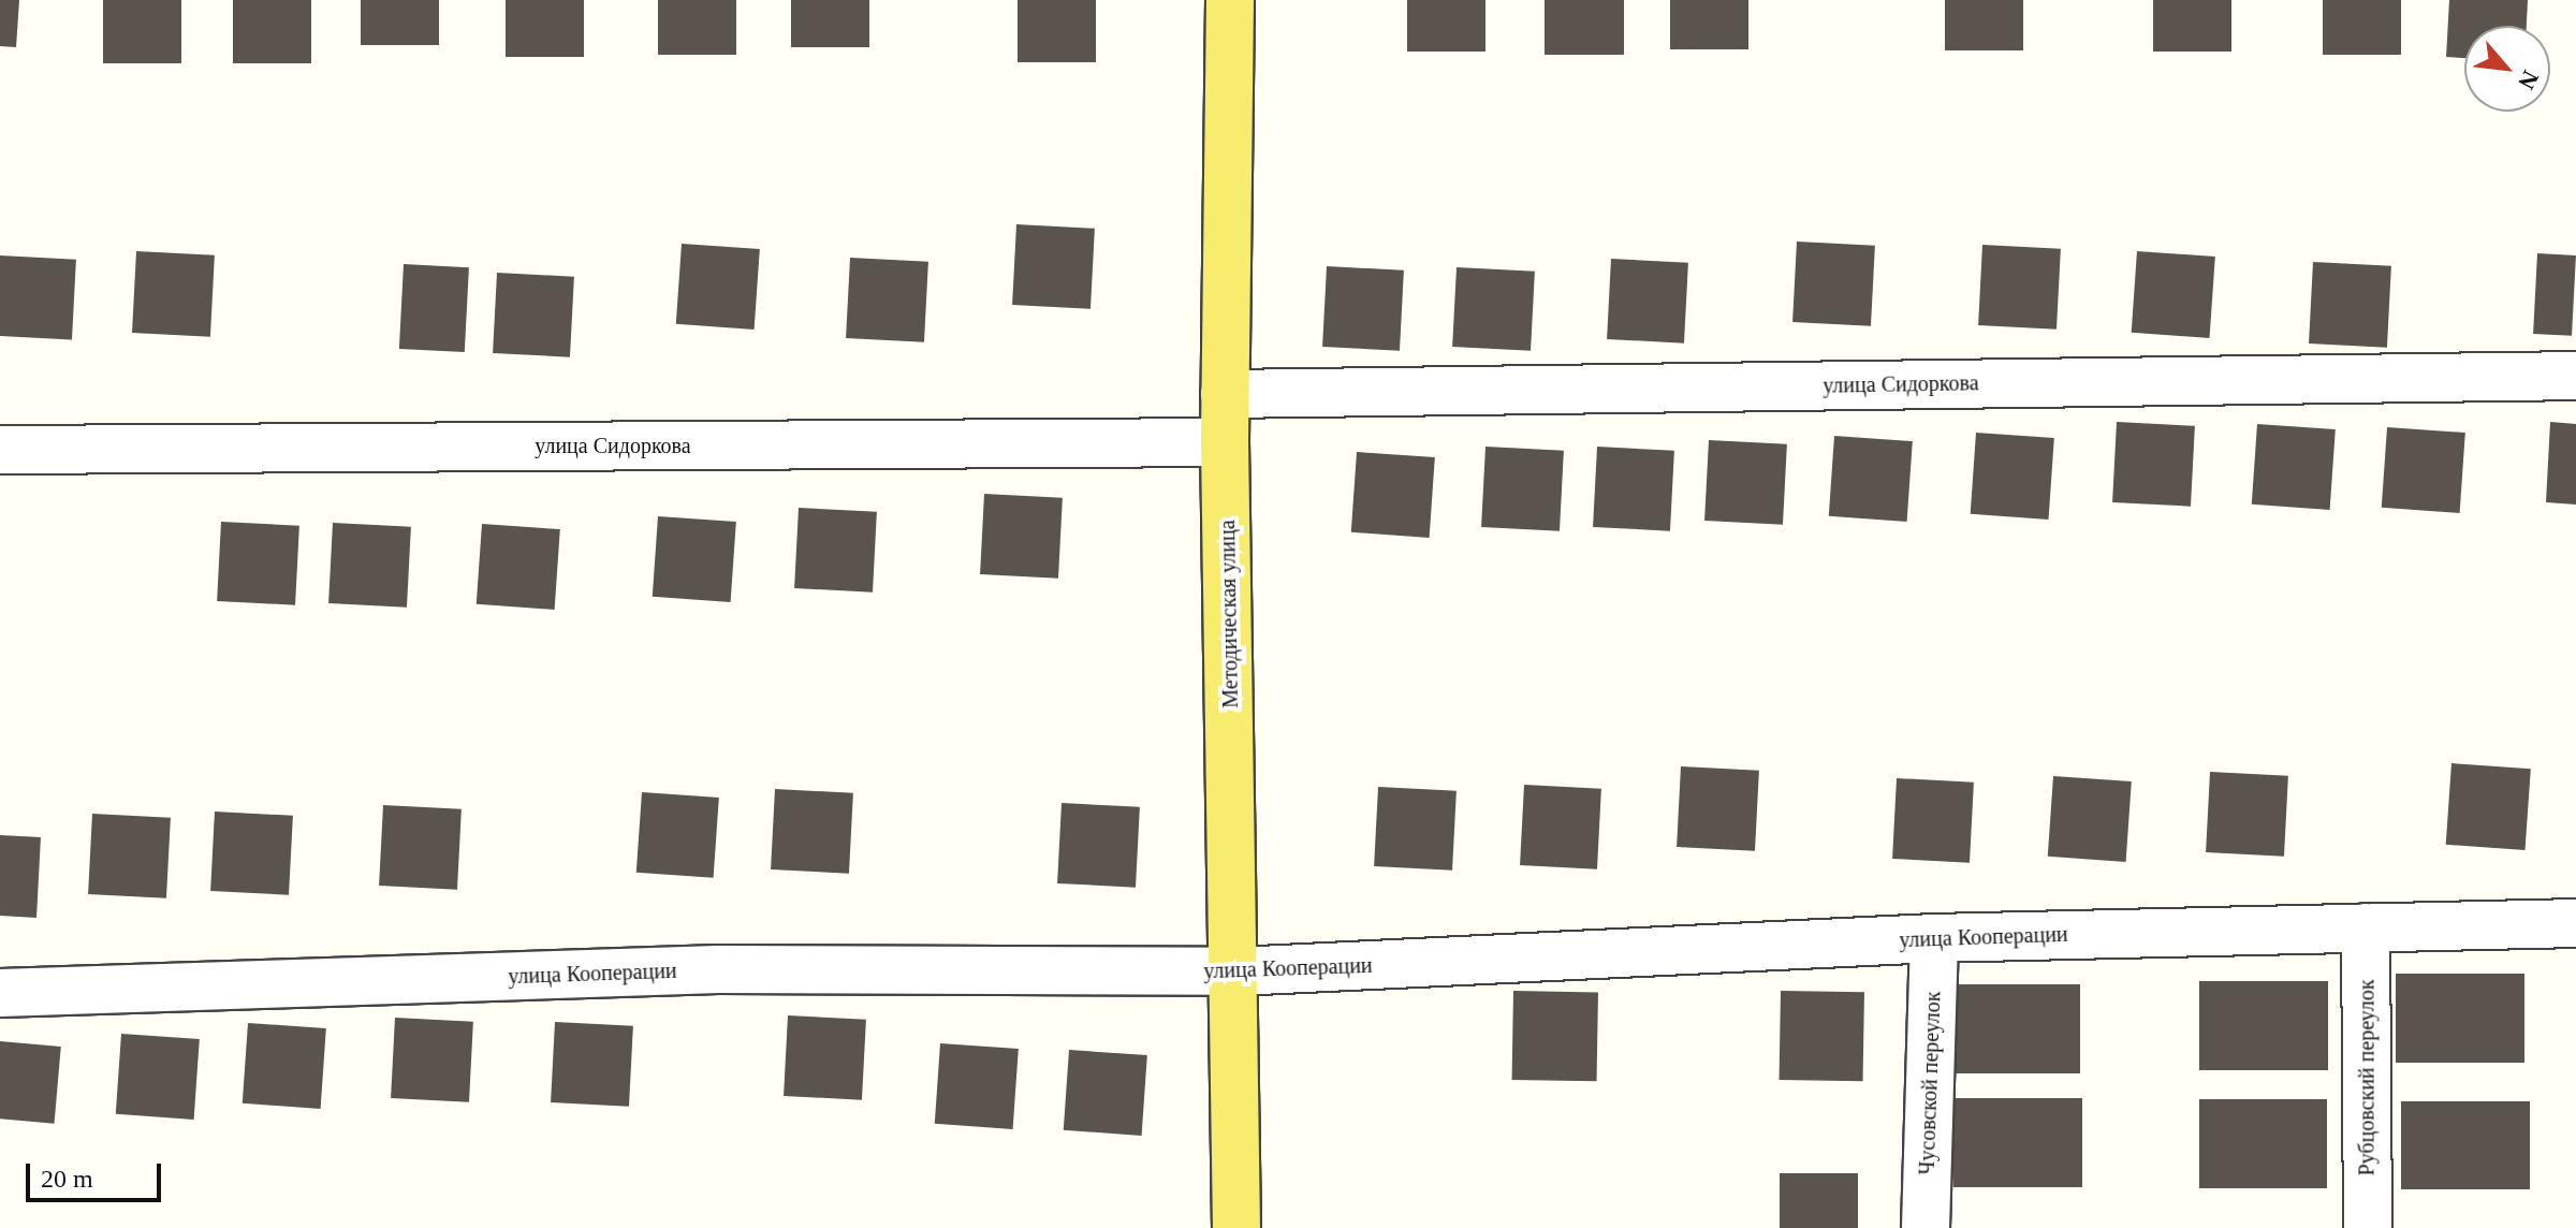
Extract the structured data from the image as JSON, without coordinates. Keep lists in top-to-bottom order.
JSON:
{
  "streets": {
    "main road": ["Методическая улица"],
    "street": [
      "улица Сидоркова",
      "улица Кооперации",
      "Рубцовский переулок",
      "Чусовской переулок"
    ]
  },
  "crossings": [
    ["улица Сидоркова", "Методическая улица"],
    ["Методическая улица", "улица Кооперации"],
    ["улица Кооперации", "Рубцовский переулок"],
    ["улица Кооперации", "Чусовской переулок"]
  ],
  "scale_bar": "20 m",
  "north": "bottom right"
}
